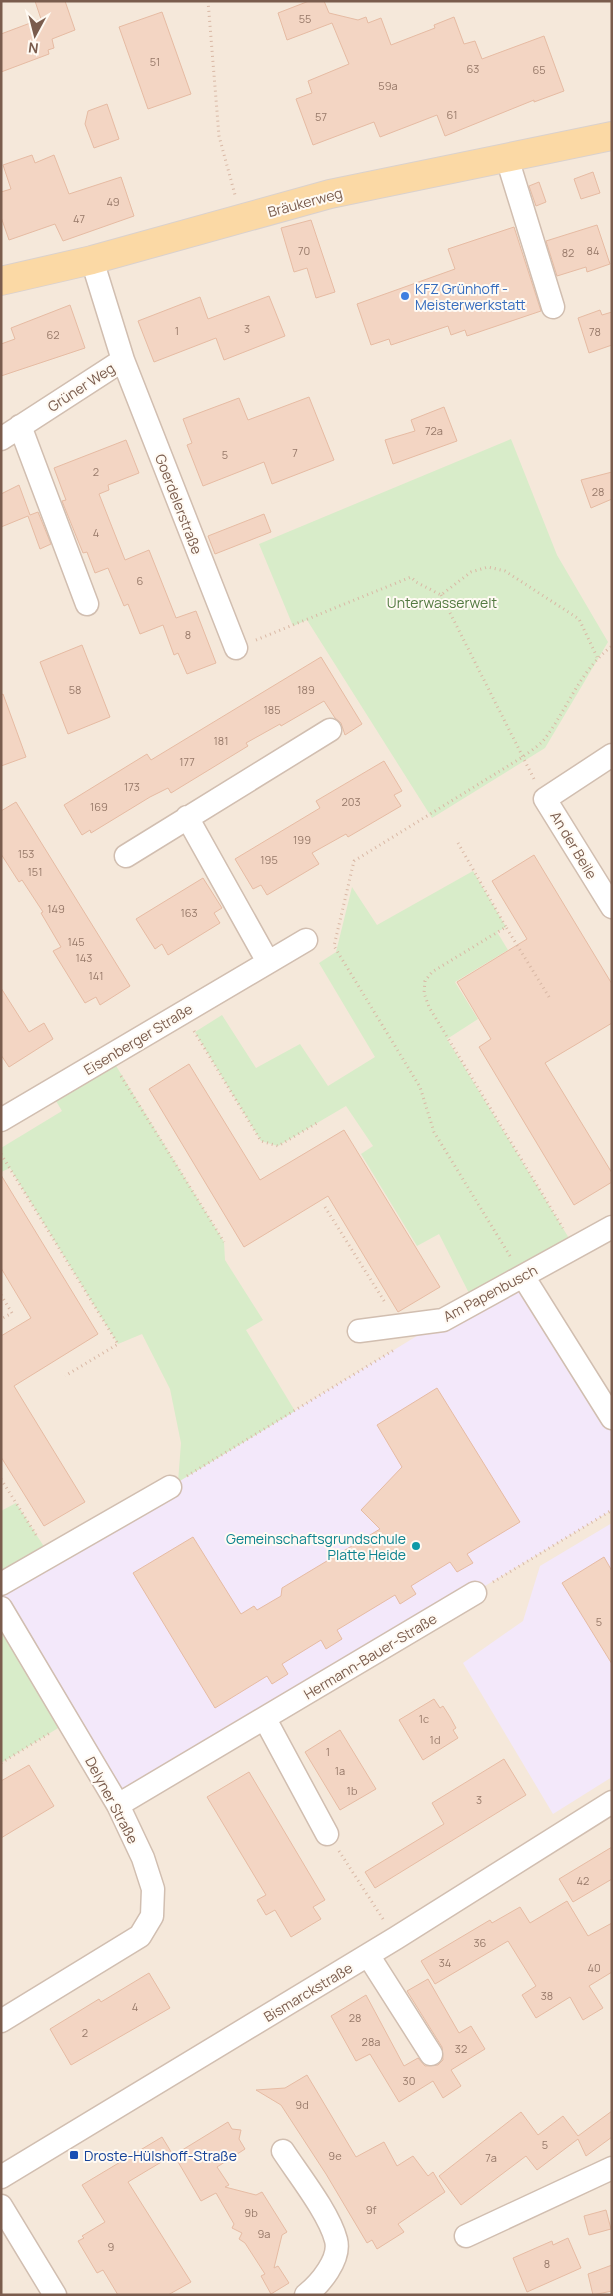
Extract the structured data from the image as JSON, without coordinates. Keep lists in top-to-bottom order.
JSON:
{
  "streets": {
    "main road": ["Bräukerweg"],
    "street": [
      "Grüner Weg",
      "Goerdelerstraße",
      "An der Beile",
      "Eisenberger Straße",
      "Am Papenbusch",
      "Hermann-Bauer-Straße",
      "Delyner Straße",
      "Bismarckstraße"
    ]
  },
  "crossings": [
    ["Bräukerweg", "Grüner Weg"],
    ["Grüner Weg", "Goerdelerstraße"],
    ["Hermann-Bauer-Straße", "Delyner Straße"]
  ],
  "parks": ["Unterwasserwelt"],
  "places": {
    "other": ["KFZ Grünhoff - Meisterwerkstatt", "Gemeinschaftsgrundschule Platte Heide"],
    "transit": ["Droste-Hülshoff-Straße"]
  },
  "house_numbers": [
    "55",
    "51",
    "63",
    "65",
    "59a",
    "61",
    "57",
    "49",
    "47",
    "70",
    "84",
    "82",
    "3",
    "1",
    "78",
    "62",
    "72a",
    "7",
    "5",
    "2",
    "28",
    "4",
    "6",
    "8",
    "58",
    "189",
    "185",
    "181",
    "177",
    "173",
    "203",
    "169",
    "199",
    "153",
    "195",
    "151",
    "149",
    "163",
    "145",
    "143",
    "141",
    "5",
    "1c",
    "1d",
    "1",
    "1a",
    "1b",
    "3",
    "42",
    "36",
    "34",
    "40",
    "38",
    "4",
    "28",
    "2",
    "28a",
    "32",
    "30",
    "9d",
    "5",
    "9e",
    "7a",
    "9f",
    "9b",
    "9a",
    "9",
    "8"
  ],
  "north": "bottom"
}
